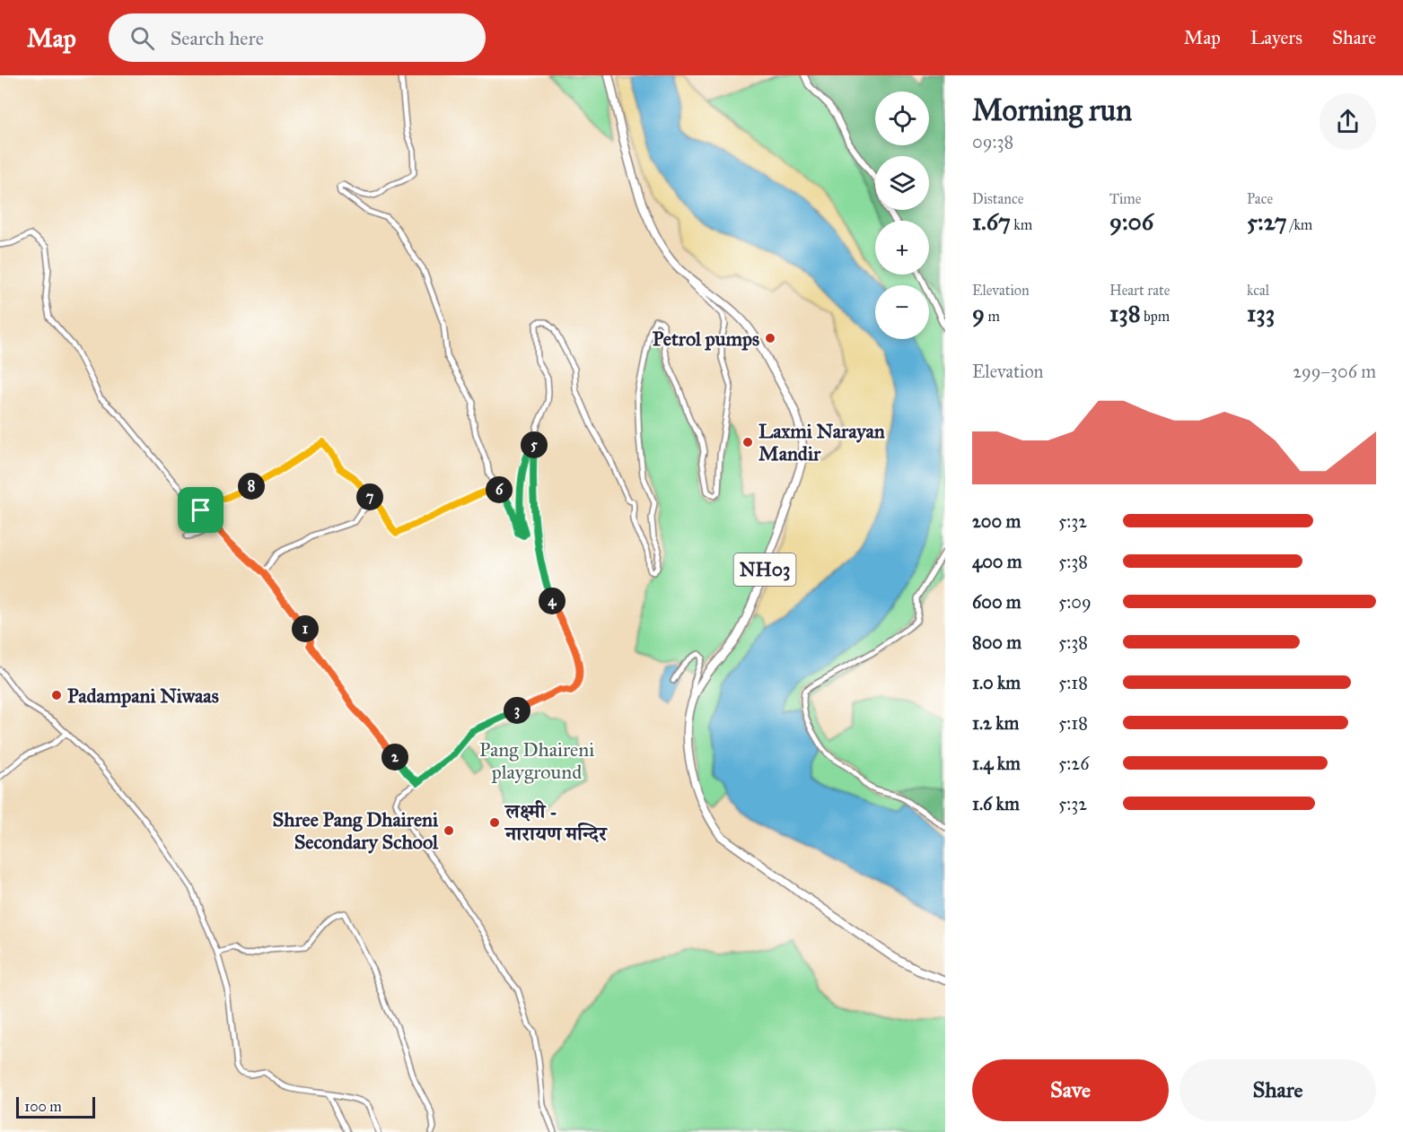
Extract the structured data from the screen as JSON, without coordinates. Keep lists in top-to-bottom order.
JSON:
{
  "streets": {
    "highway": ["NH03"]
  },
  "parks": ["Pang Dhaireni playground"],
  "places": [
    "Petrol pumps",
    "Laxmi Narayan Mandir",
    "Padampani Niwaas",
    "लक्ष्मी - नारायण मन्दिर",
    "Shree Pang Dhaireni Secondary School"
  ],
  "scale_bar": "100 m",
  "page": {
    "header": "Map",
    "search": "Search here",
    "nav": ["Map", "Layers", "Share"],
    "heading": ["Morning run", "09:38"],
    "map_buttons": ["+", "−"],
    "stats": [
      ["Distance", "1.67 km"],
      ["Time", "9:06"],
      ["Pace", "5:27 /km"],
      ["Elevation", "9 m"],
      ["Heart rate", "138 bpm"],
      ["kcal", "133"]
    ],
    "chart": ["Elevation", "299–306 m"],
    "pins": [
      "5",
      "8",
      "6",
      "7",
      "4",
      "1",
      "3",
      "2"
    ],
    "list": [
      {
        "name": "200 m",
        "note": "5:32"
      },
      {
        "name": "400 m",
        "note": "5:38"
      },
      {
        "name": "600 m",
        "note": "5:09"
      },
      {
        "name": "800 m",
        "note": "5:38"
      },
      {
        "name": "1.0 km",
        "note": "5:18"
      },
      {
        "name": "1.2 km",
        "note": "5:18"
      },
      {
        "name": "1.4 km",
        "note": "5:26"
      },
      {
        "name": "1.6 km",
        "note": "5:32"
      }
    ],
    "buttons": ["Save", "Share"],
    "scale": "100 m"
  }
}
